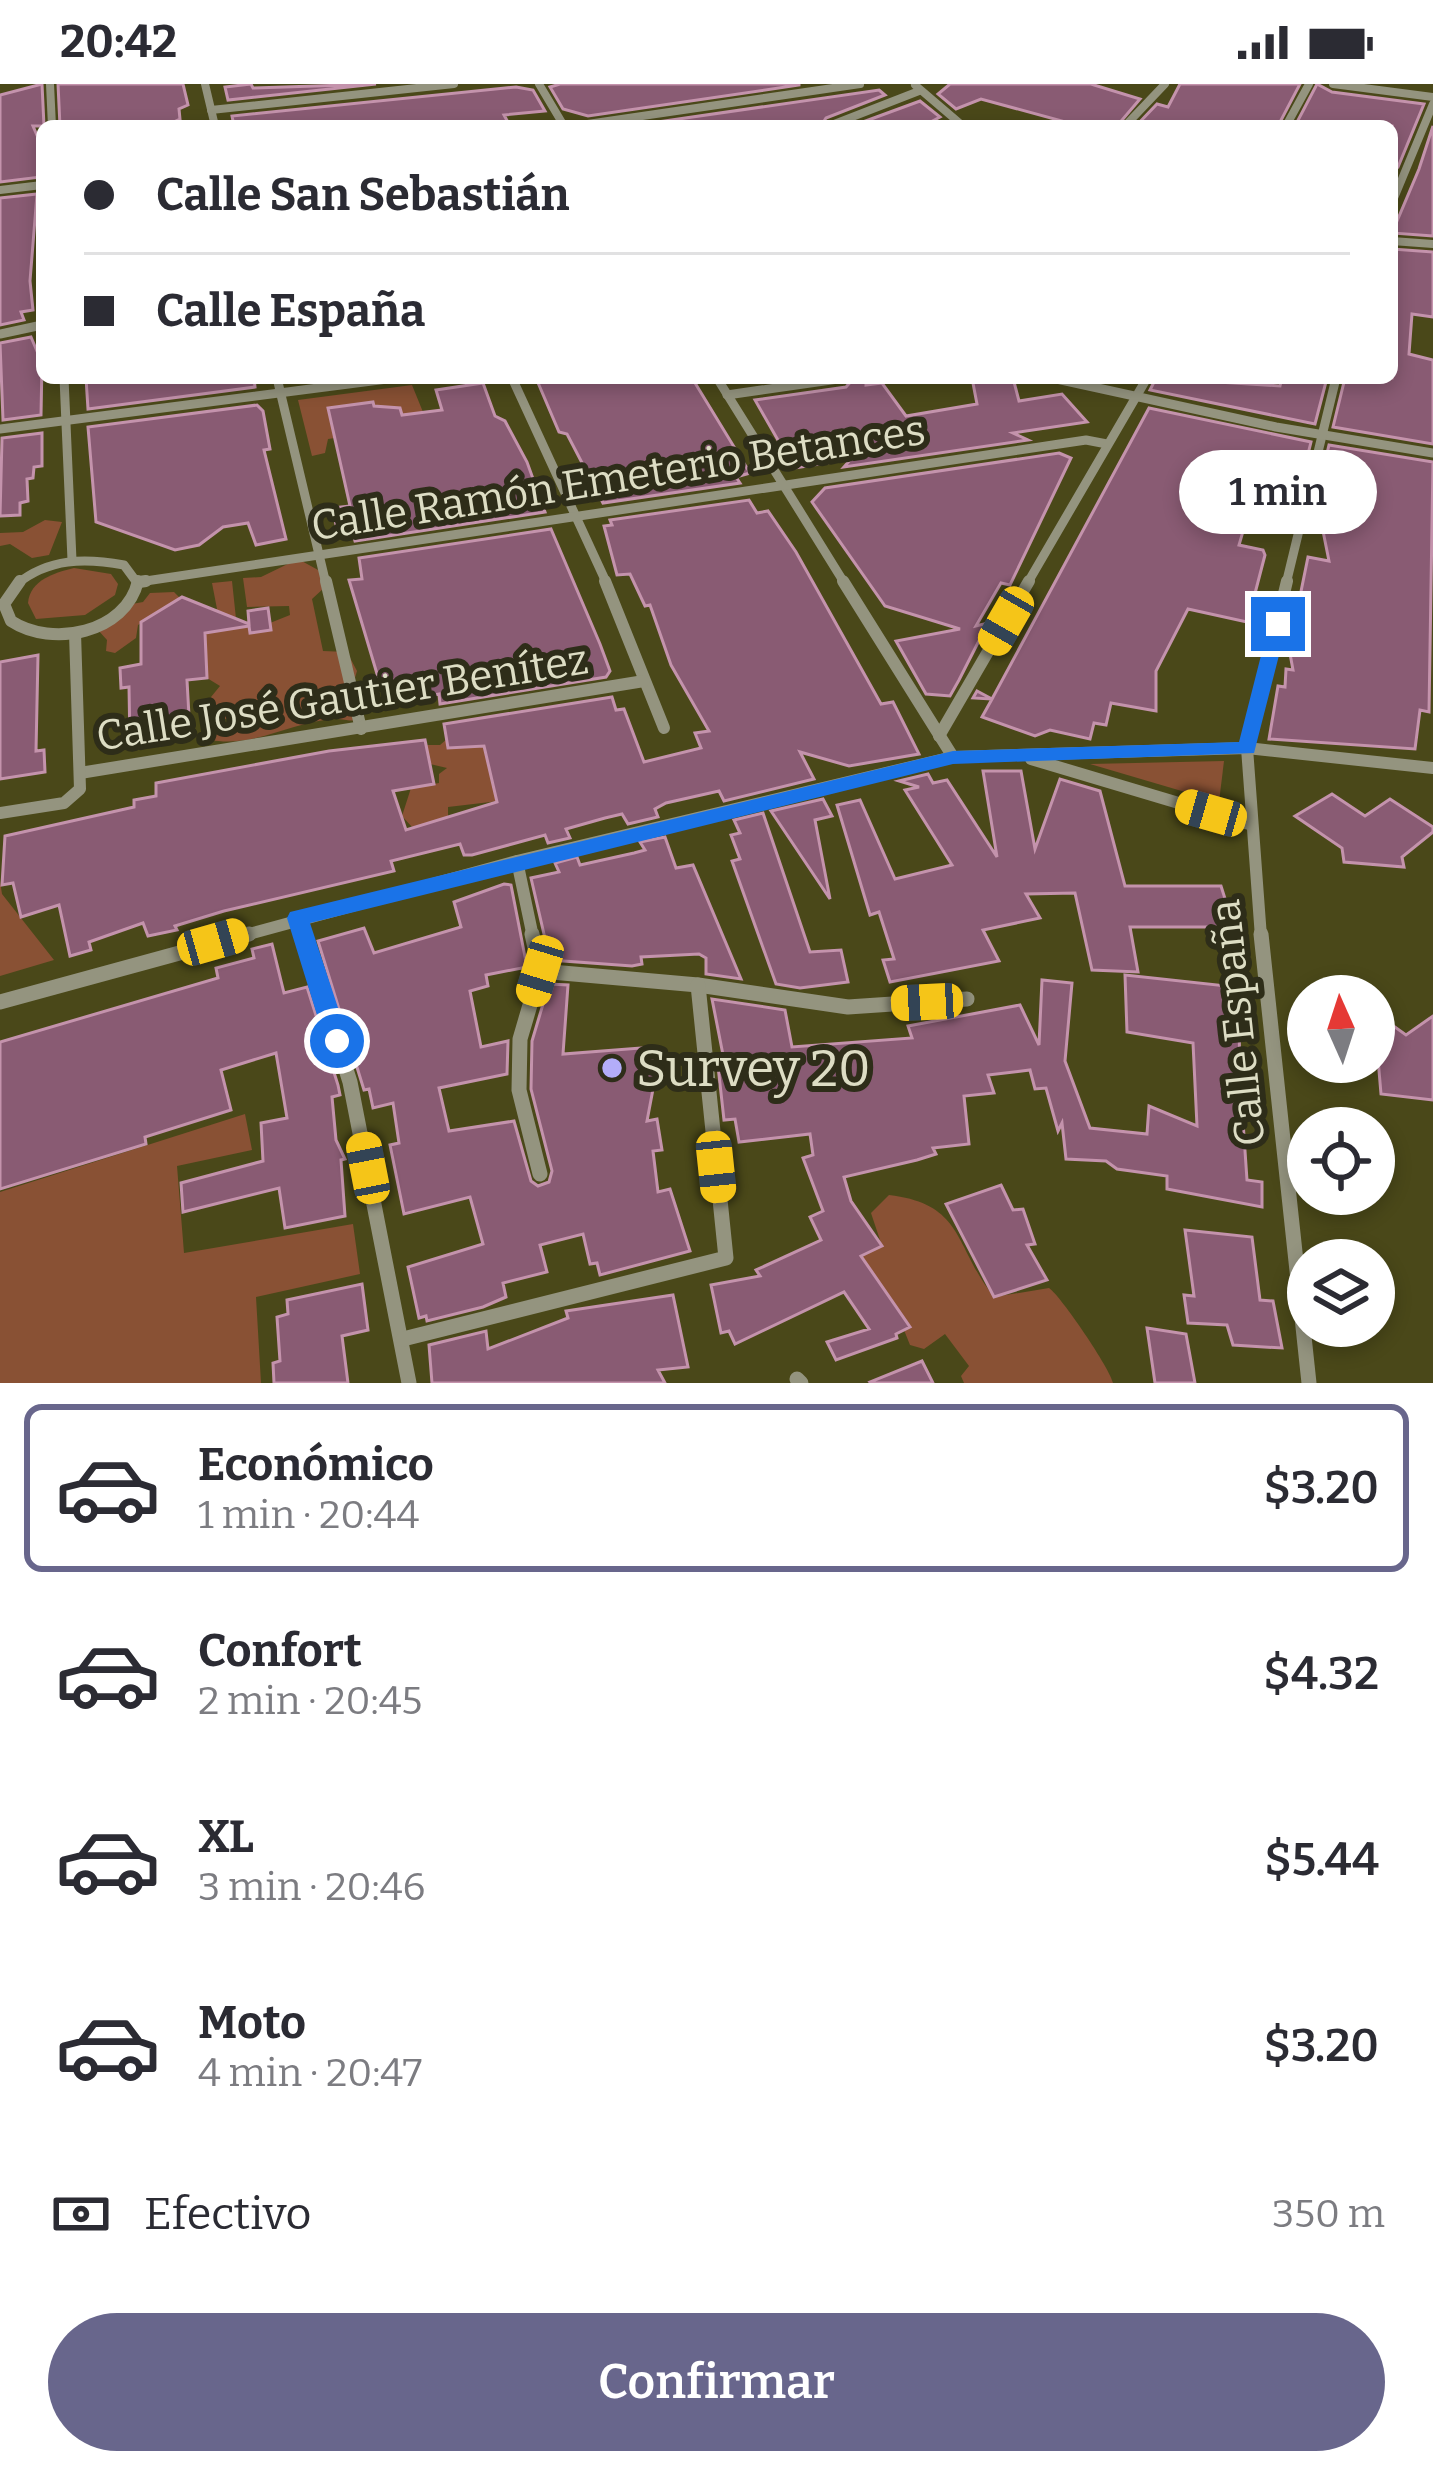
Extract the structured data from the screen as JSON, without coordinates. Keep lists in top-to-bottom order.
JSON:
{
  "streets": {
    "street": ["Calle Ramón Emeterio Betances", "Calle José Gautier Benítez", "Calle España"]
  },
  "places": ["Survey 20"],
  "north": "top",
  "page": {
    "status": "20:42",
    "banner": ["Calle San Sebastián", "Calle España"],
    "bubble": "1 min",
    "list": [
      {
        "name": "Económico",
        "note": "1 min · 20:44",
        "value": "$3.20"
      },
      {
        "name": "Confort",
        "note": "2 min · 20:45",
        "value": "$4.32"
      },
      {
        "name": "XL",
        "note": "3 min · 20:46",
        "value": "$5.44"
      },
      {
        "name": "Moto",
        "note": "4 min · 20:47",
        "value": "$3.20"
      }
    ],
    "pay": ["Efectivo", "350 m"],
    "buttons": "Confirmar"
  }
}
